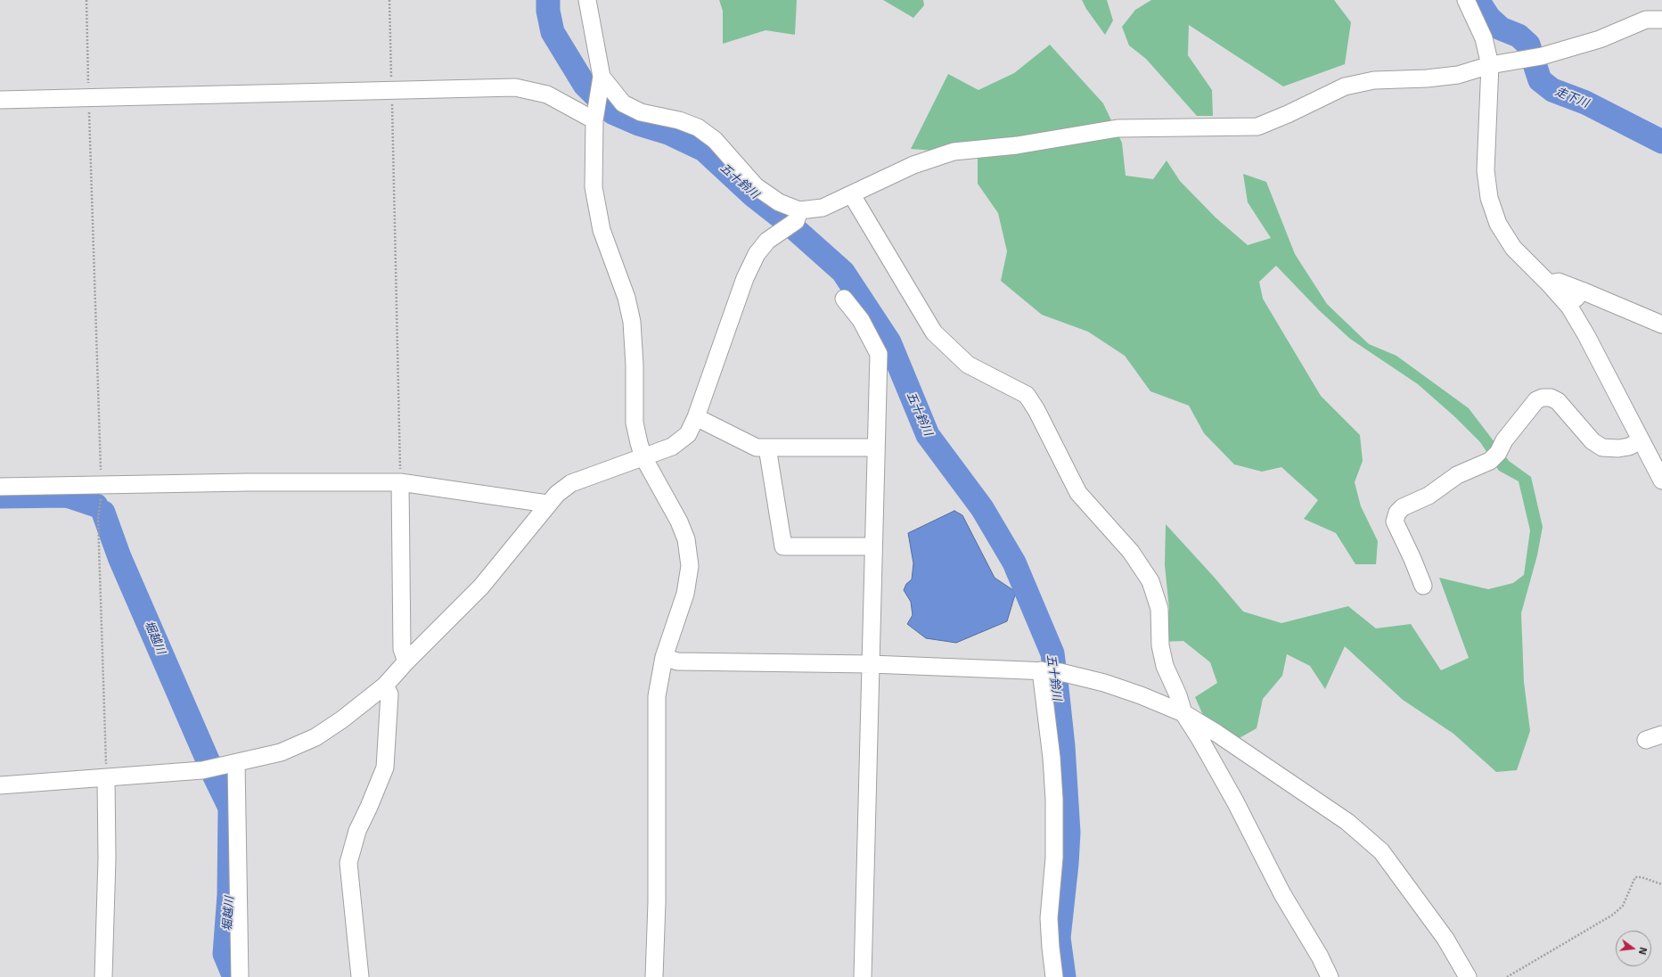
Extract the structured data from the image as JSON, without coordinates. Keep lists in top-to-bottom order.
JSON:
{
  "water": ["走下川", "五十鈴川", "堀越川"],
  "north": "right"
}
